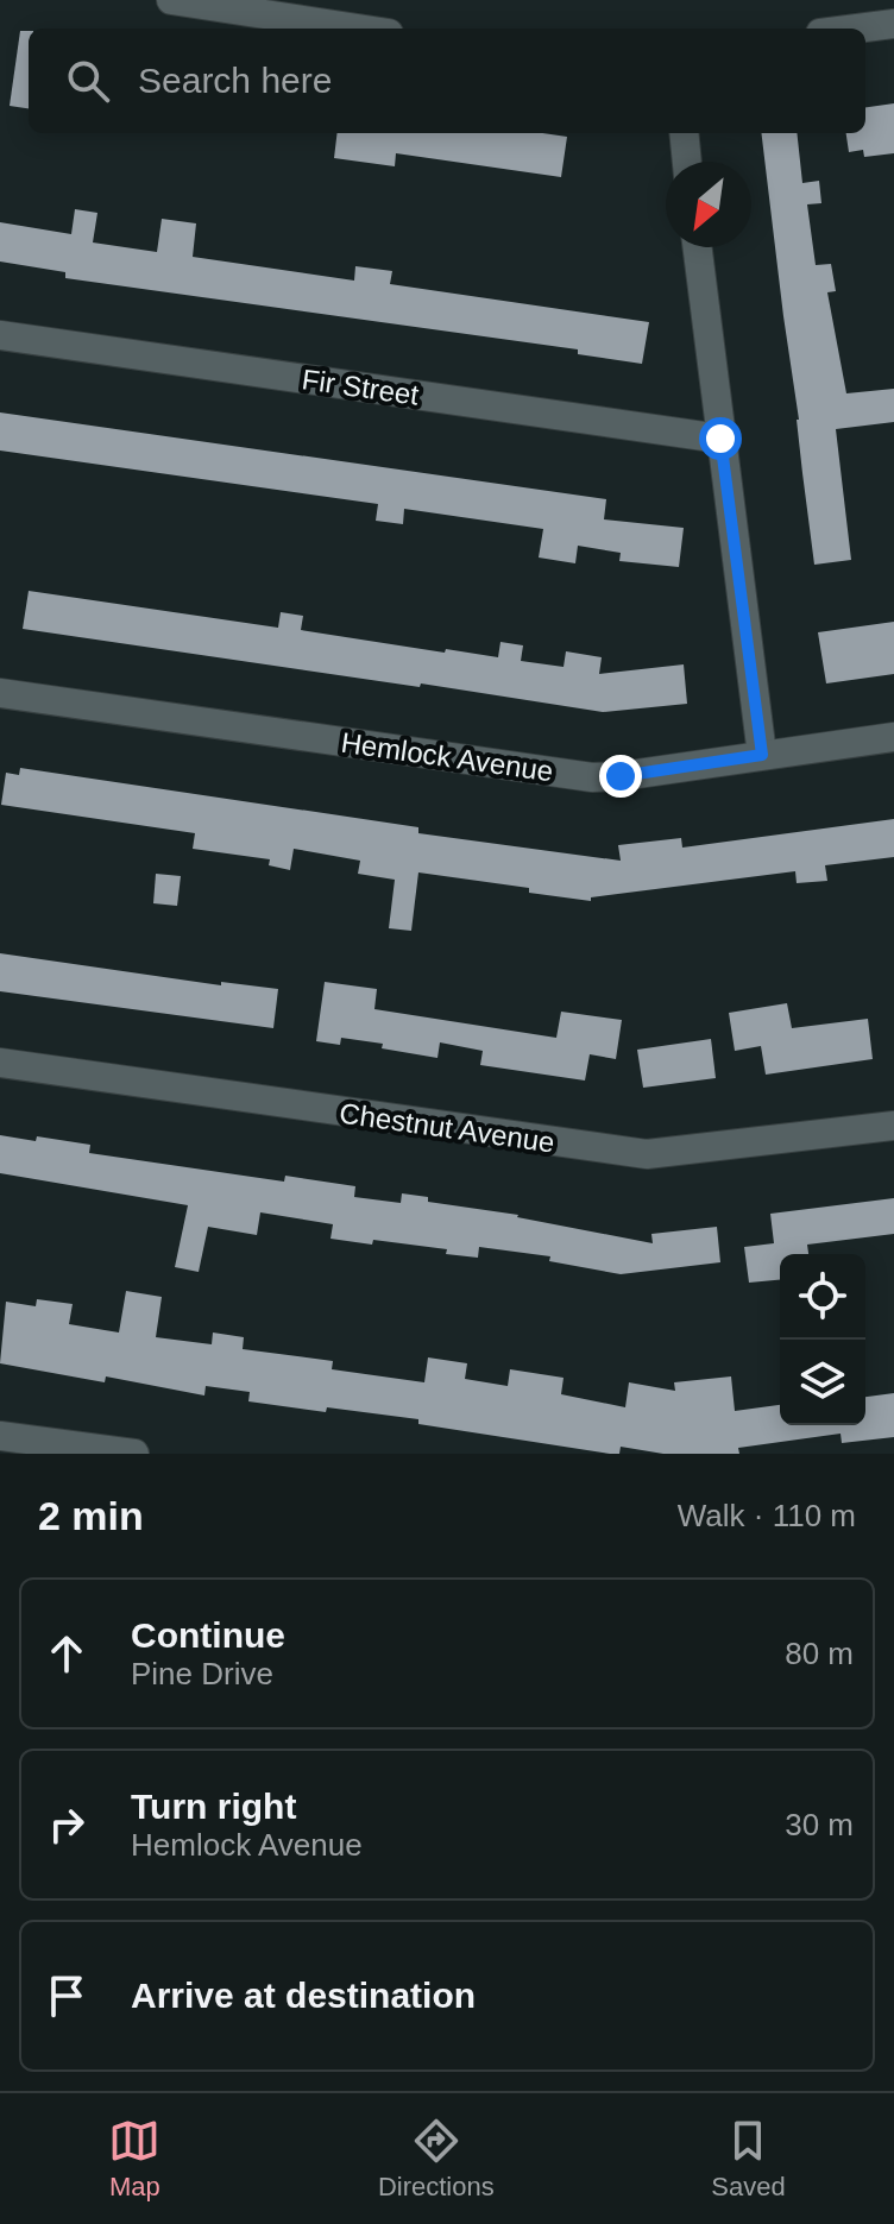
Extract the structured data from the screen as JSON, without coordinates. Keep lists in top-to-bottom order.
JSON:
{
  "streets": {
    "street": ["Fir Street", "Hemlock Avenue", "Chestnut Avenue"]
  },
  "north": "bottom left",
  "page": {
    "search": "Search here",
    "heading": ["2 min", "Walk · 110 m"],
    "list": [
      ["Continue", "Pine Drive", "80 m"],
      ["Turn right", "Hemlock Avenue", "30 m"],
      "Arrive at destination"
    ],
    "nav": ["Map", "Directions", "Saved"]
  }
}
